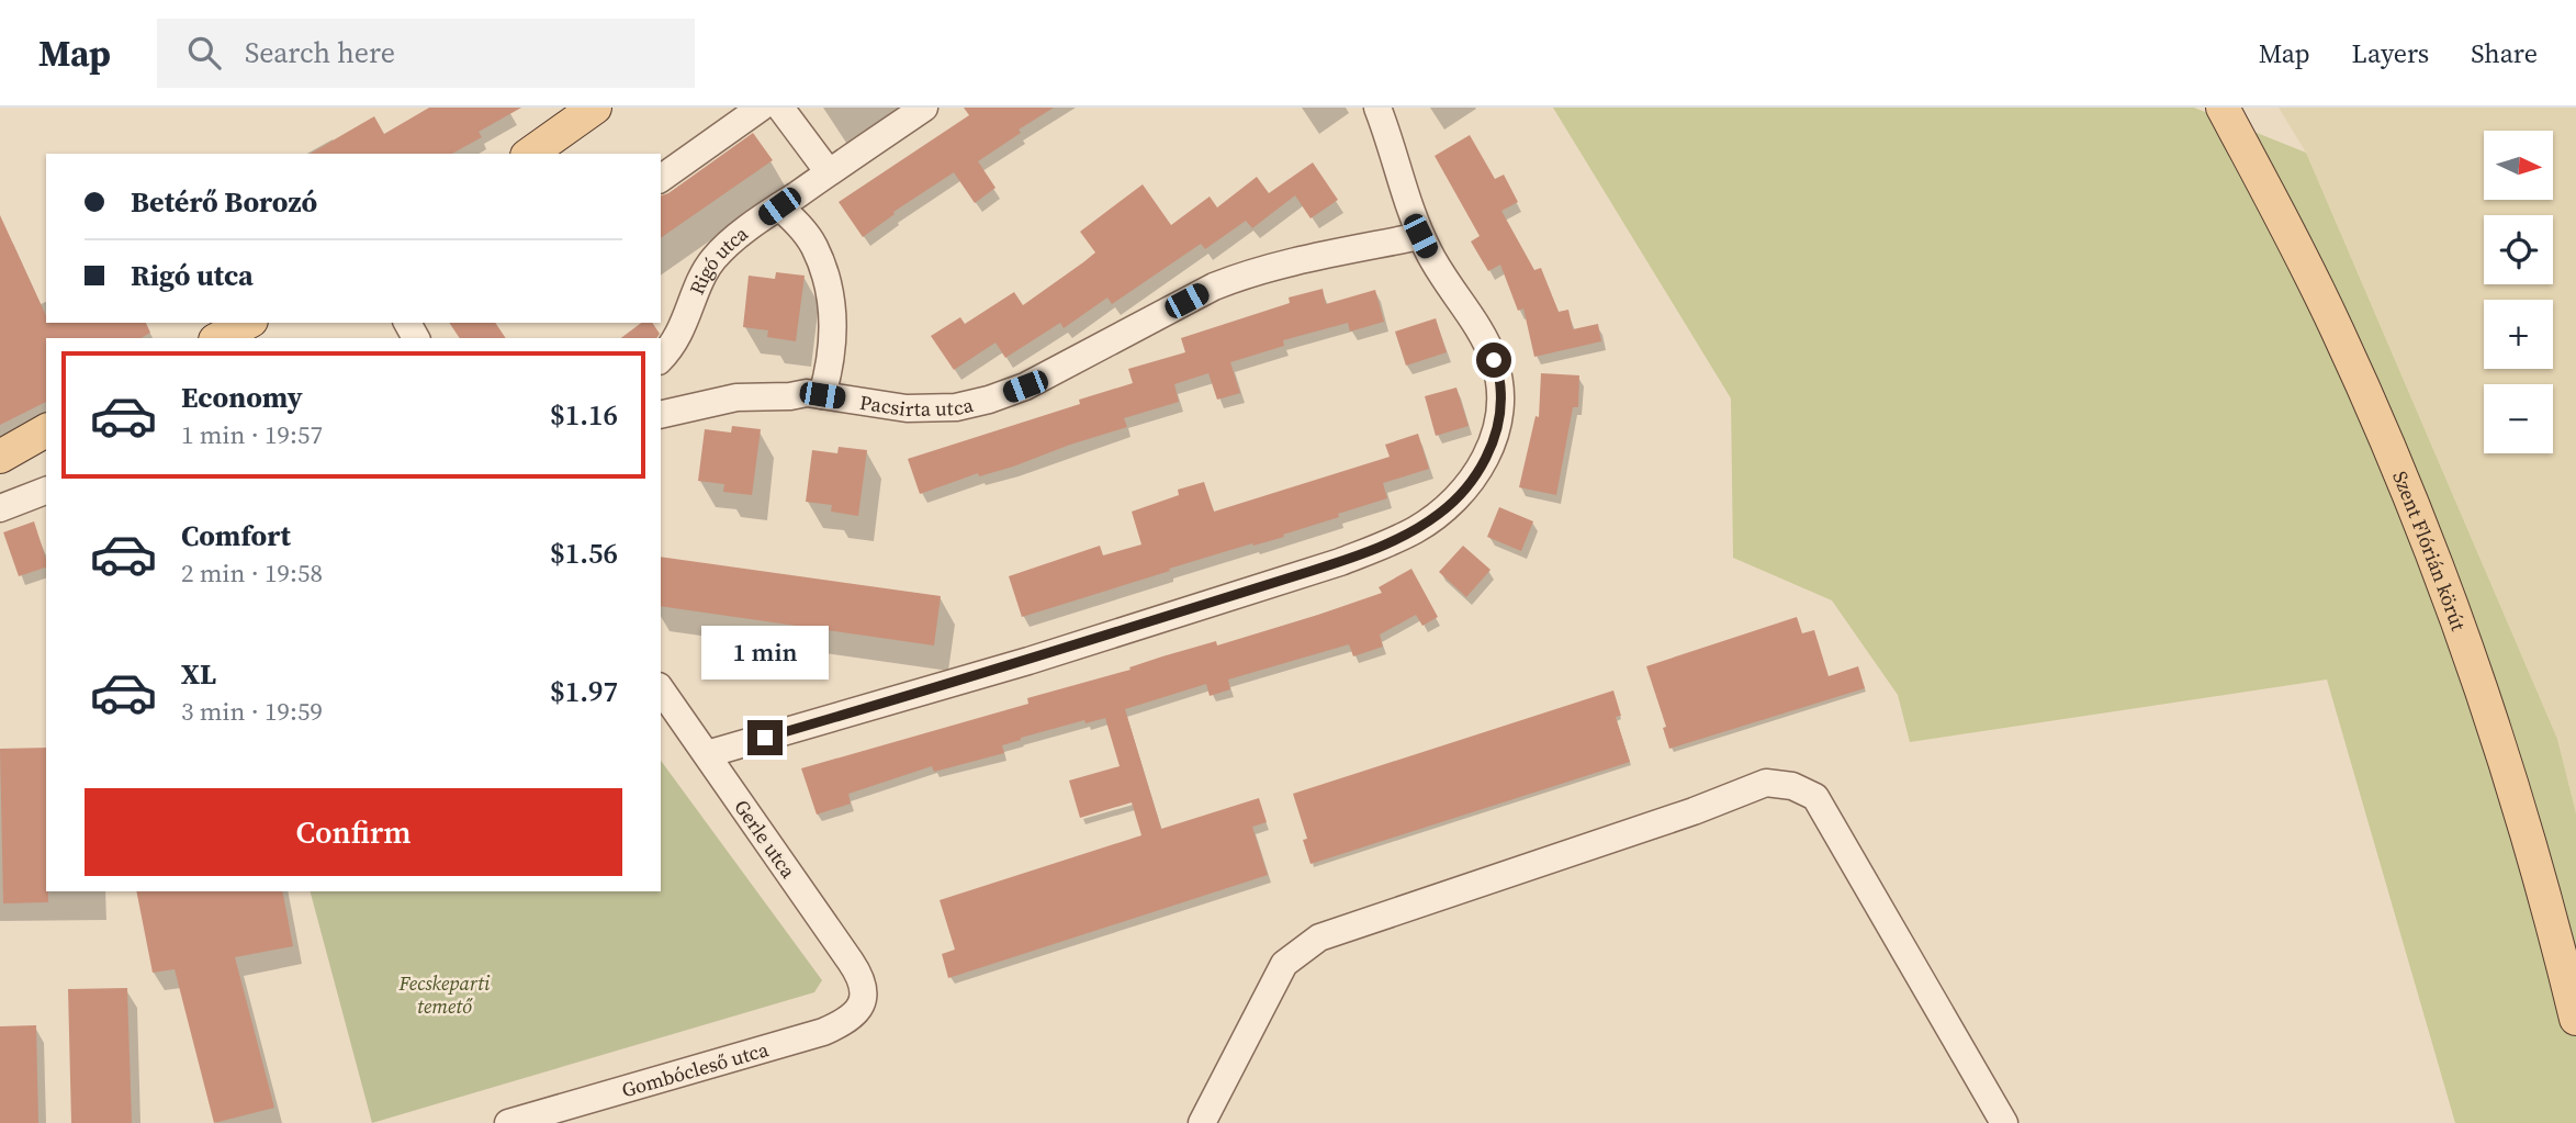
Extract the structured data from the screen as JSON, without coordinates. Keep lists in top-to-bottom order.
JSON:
{
  "streets": {
    "main road": ["Szent Flórián körút"],
    "street": [
      "Rigó utca",
      "Pacsirta utca",
      "Gerle utca",
      "Gombócleső utca"
    ]
  },
  "crossings": [
    ["Gerle utca", "Gombócleső utca"]
  ],
  "parks": ["Fecskeparti temető"],
  "north": "right",
  "page": {
    "header": "Map",
    "search": "Search here",
    "nav": ["Map", "Layers", "Share"],
    "map_buttons": ["+", "−"],
    "banner": ["Betérő Borozó", "Rigó utca"],
    "list": [
      {
        "name": "Economy",
        "note": "1 min · 19:57",
        "value": "$1.16"
      },
      {
        "name": "Comfort",
        "note": "2 min · 19:58",
        "value": "$1.56"
      },
      {
        "name": "XL",
        "note": "3 min · 19:59",
        "value": "$1.97"
      }
    ],
    "bubble": "1 min",
    "buttons": "Confirm"
  }
}
